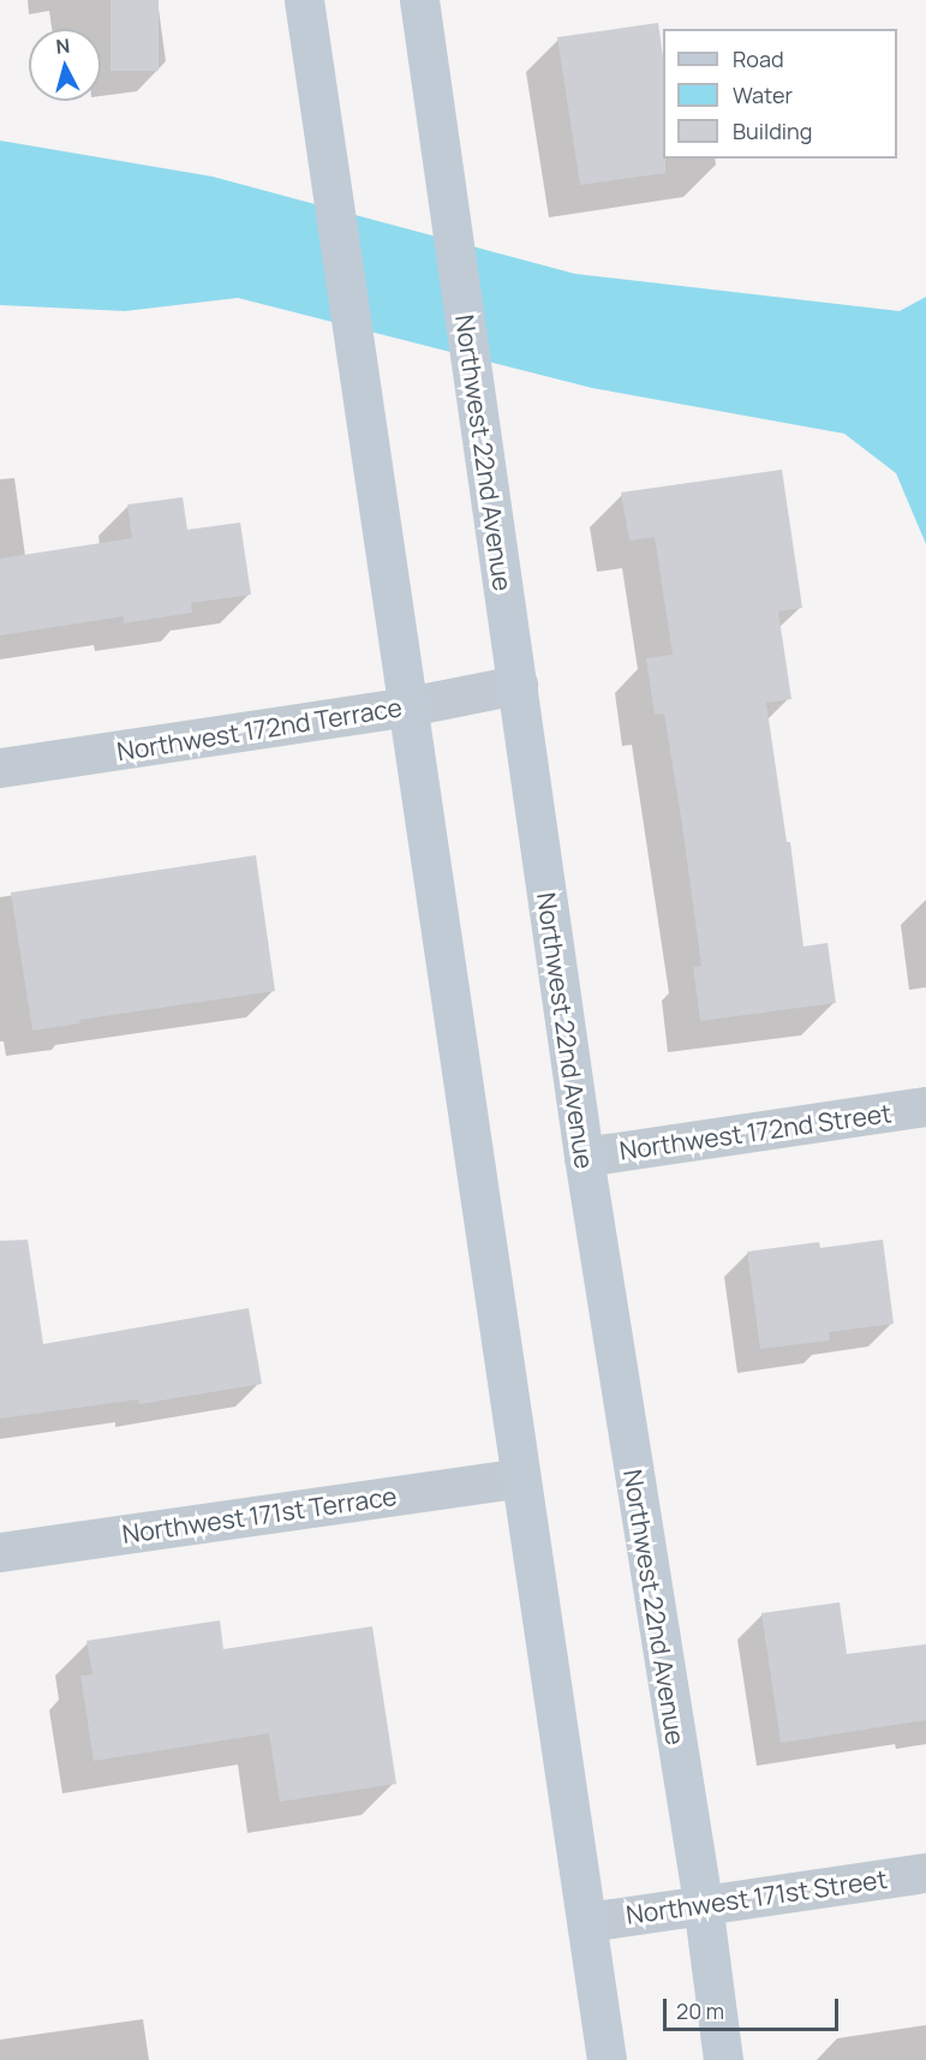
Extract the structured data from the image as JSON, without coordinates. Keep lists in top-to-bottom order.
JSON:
{
  "streets": {
    "main road": ["Northwest 22nd Avenue"],
    "street": [
      "Northwest 172nd Terrace",
      "Northwest 172nd Street",
      "Northwest 171st Terrace",
      "Northwest 171st Street"
    ]
  },
  "crossings": [
    ["Northwest 22nd Avenue", "Northwest 172nd Terrace"],
    ["Northwest 22nd Avenue", "Northwest 172nd Street"],
    ["Northwest 22nd Avenue", "Northwest 171st Street"]
  ],
  "legend": ["Road", "Water", "Building"],
  "scale_bar": "20 m",
  "north": "top"
}
